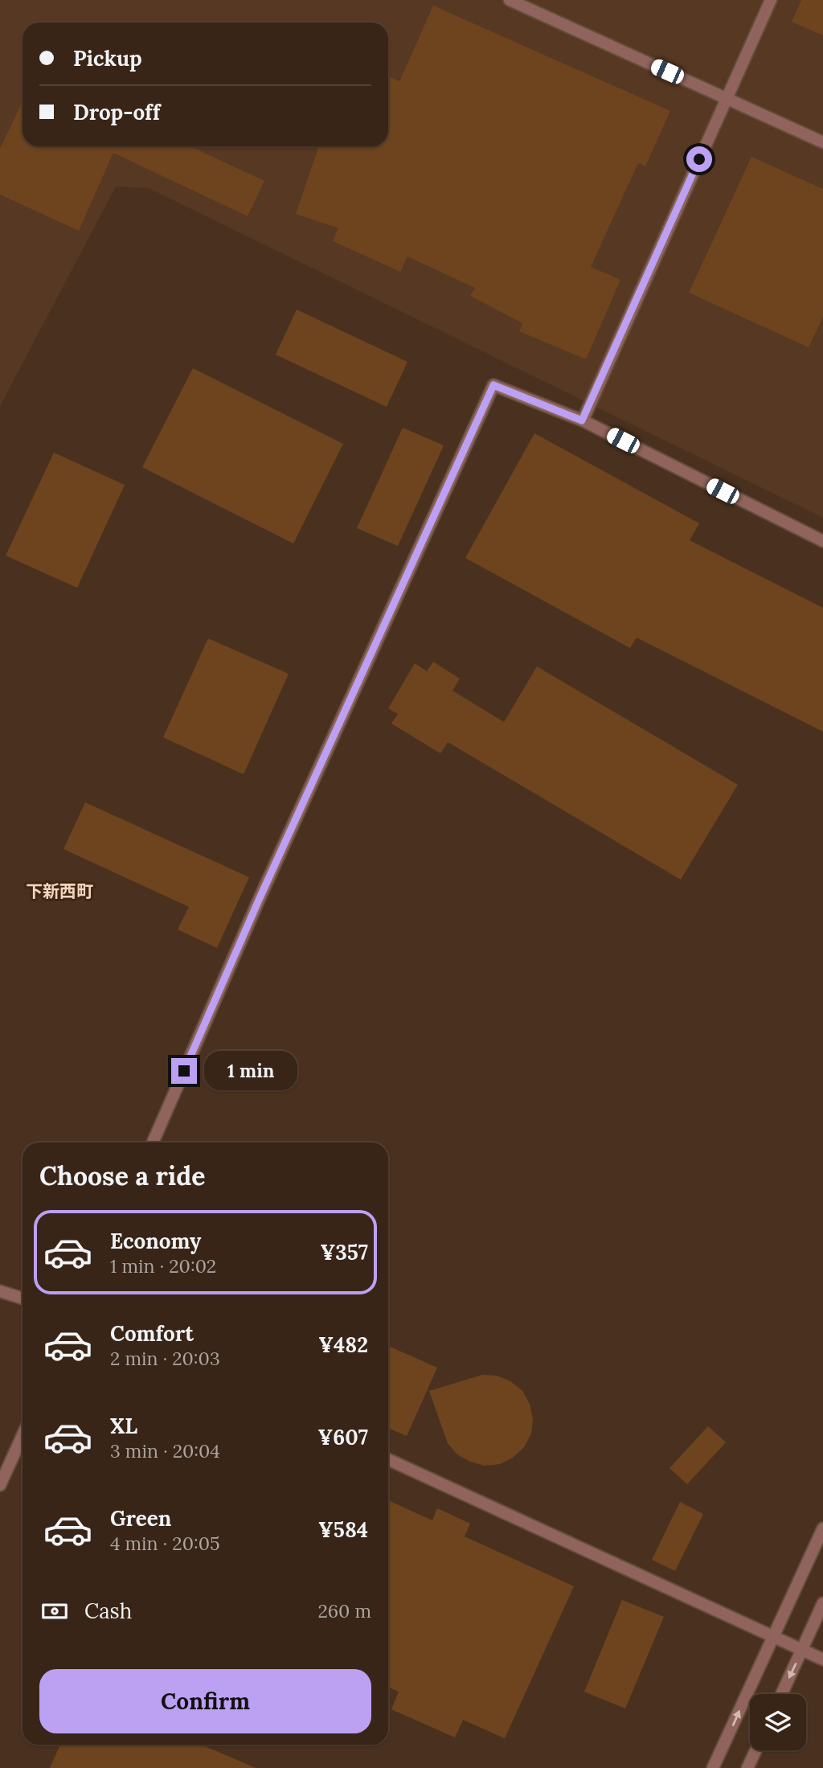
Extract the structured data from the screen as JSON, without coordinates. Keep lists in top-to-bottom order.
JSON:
{
  "districts": ["下新西町"],
  "page": {
    "banner": ["Pickup", "Drop-off"],
    "bubble": "1 min",
    "heading": "Choose a ride",
    "list": [
      {
        "name": "Economy",
        "note": "1 min · 20:02",
        "value": "¥357"
      },
      {
        "name": "Comfort",
        "note": "2 min · 20:03",
        "value": "¥482"
      },
      {
        "name": "XL",
        "note": "3 min · 20:04",
        "value": "¥607"
      },
      {
        "name": "Green",
        "note": "4 min · 20:05",
        "value": "¥584"
      }
    ],
    "pay": ["Cash", "260 m"],
    "buttons": "Confirm"
  }
}
